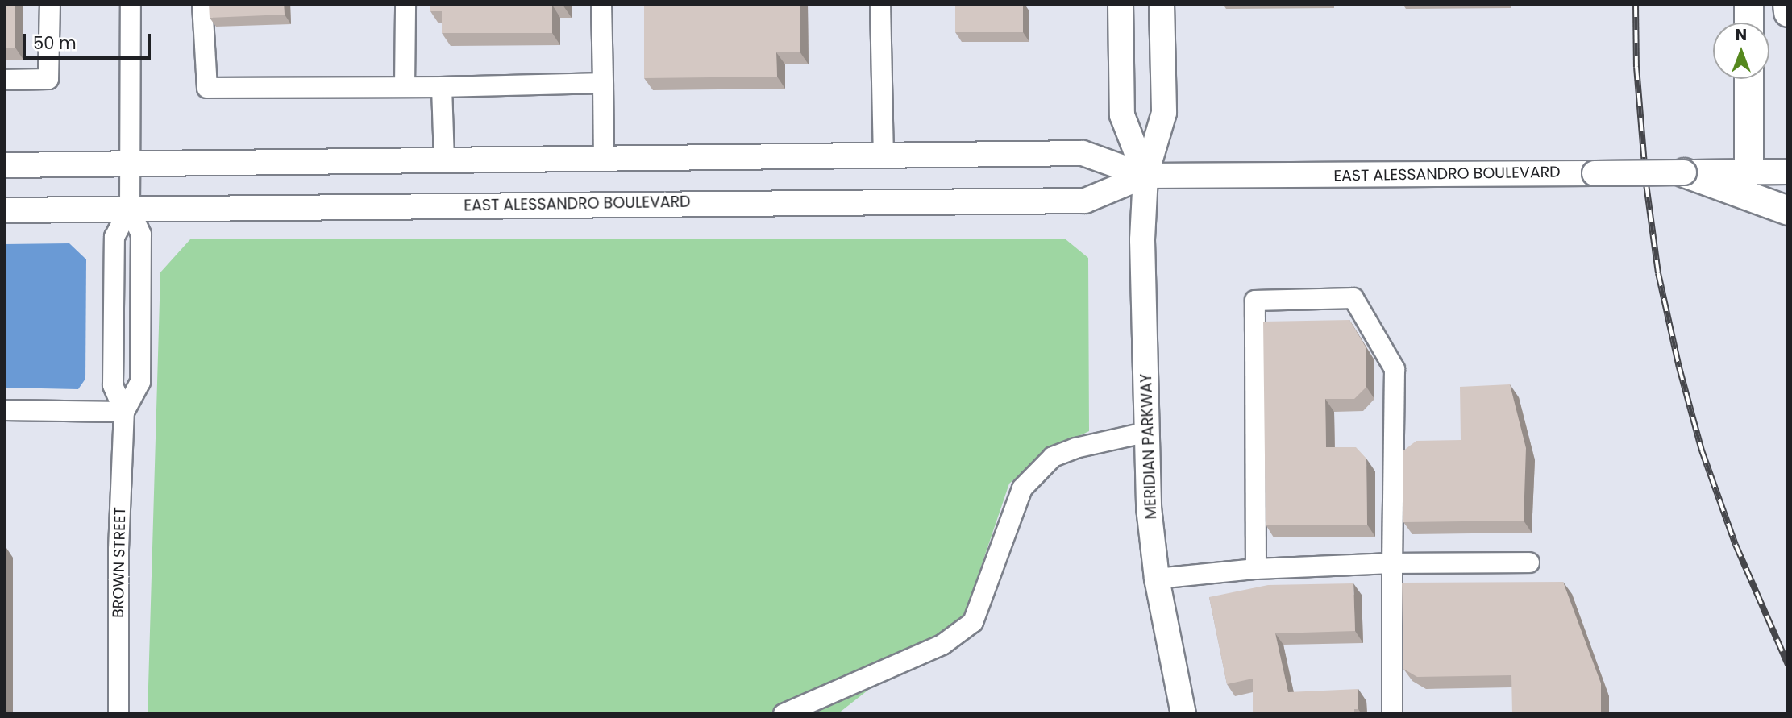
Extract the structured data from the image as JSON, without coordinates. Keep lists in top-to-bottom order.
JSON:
{
  "streets": {
    "main road": ["EAST ALESSANDRO BOULEVARD", "MERIDIAN PARKWAY"],
    "street": ["BROWN STREET"]
  },
  "crossings": [
    ["EAST ALESSANDRO BOULEVARD", "MERIDIAN PARKWAY"],
    ["EAST ALESSANDRO BOULEVARD", "BROWN STREET"]
  ],
  "scale_bar": "50 m",
  "north": "top"
}
